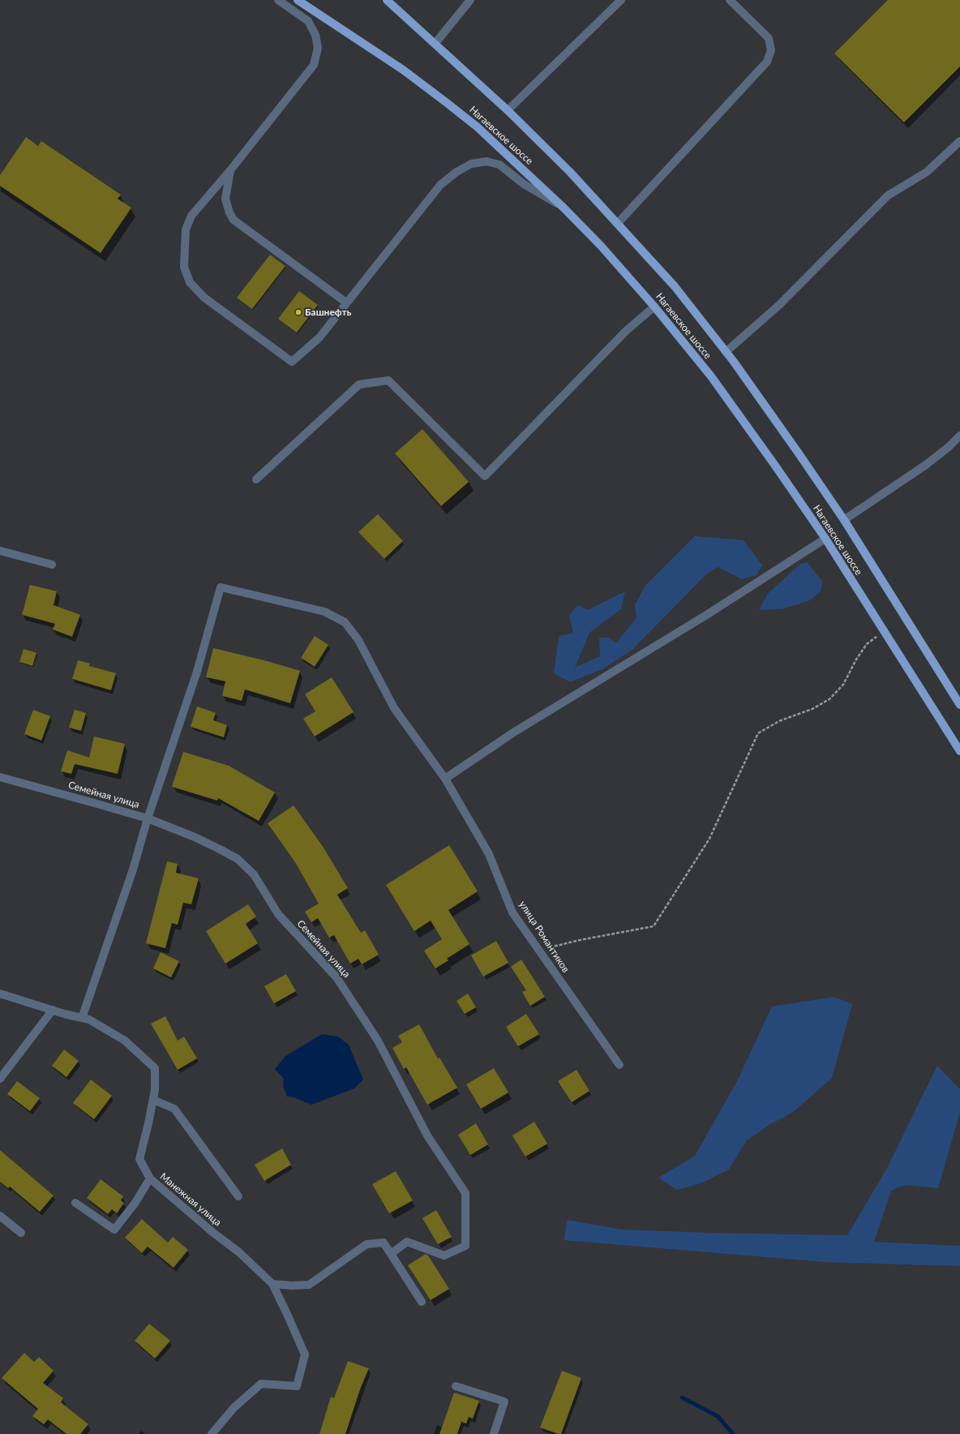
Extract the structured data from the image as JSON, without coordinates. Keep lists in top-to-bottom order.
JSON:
{
  "streets": {
    "main road": ["Нагаевское шоссе"],
    "street": ["Семейная улица", "улица Романтиков", "Манежная улица"]
  },
  "crossings": [
    ["Семейная улица", "улица Романтиков"]
  ],
  "places": ["Башнефть"]
}
